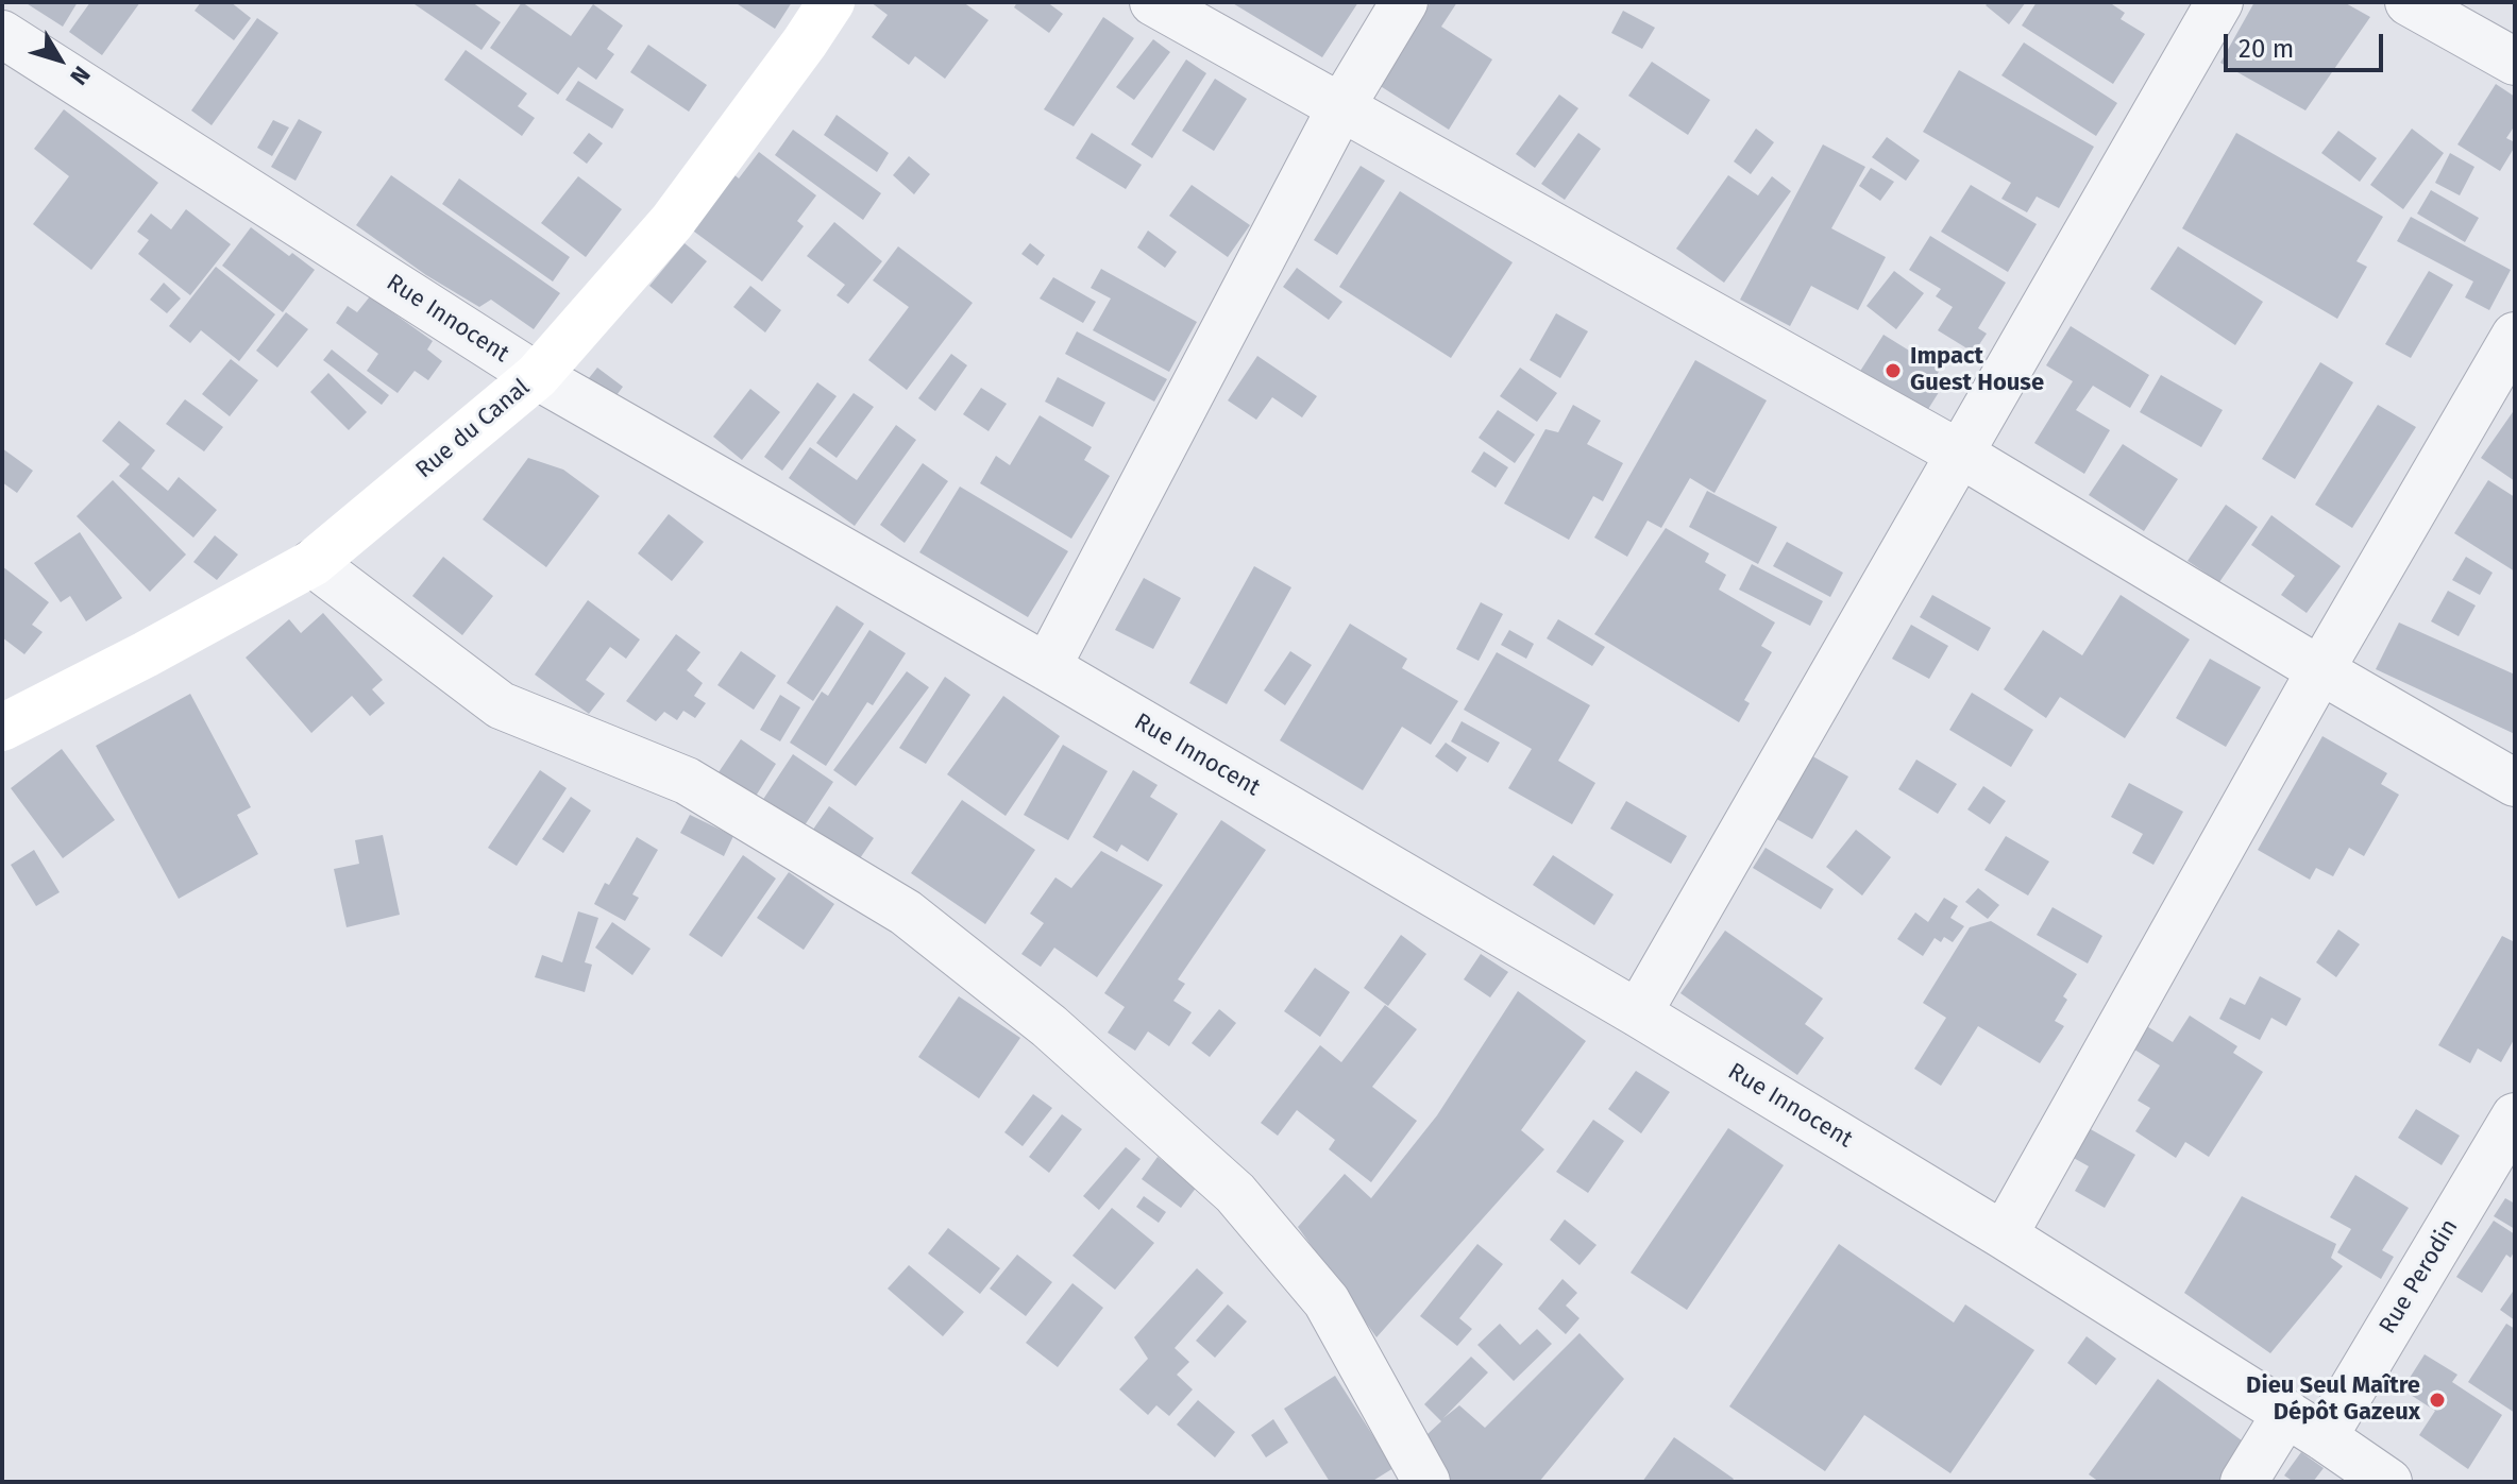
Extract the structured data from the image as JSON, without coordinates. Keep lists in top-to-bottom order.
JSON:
{
  "streets": {
    "street": ["Rue Innocent", "Rue du Canal", "Rue Perodin"]
  },
  "crossings": [
    ["Rue Innocent", "Rue du Canal"],
    ["Rue Innocent", "Rue Perodin"]
  ],
  "places": ["Impact Guest House", "Dieu Seul Maître Dépôt Gazeux"],
  "scale_bar": "20 m",
  "north": "bottom right"
}
